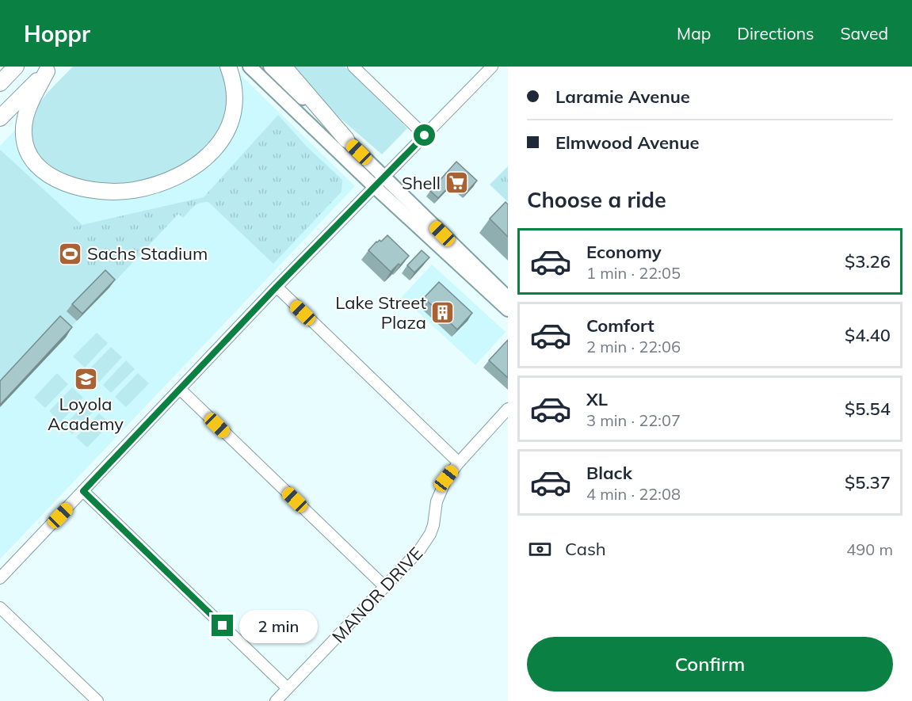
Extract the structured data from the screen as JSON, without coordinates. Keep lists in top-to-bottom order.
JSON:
{
  "streets": {
    "street": ["MANOR DRIVE"]
  },
  "places": {
    "supermarket": ["Shell"],
    "sports": ["Sachs Stadium"],
    "building": ["Lake Street Plaza"],
    "school or university": ["Loyola Academy"]
  },
  "page": {
    "header": "Hoppr",
    "nav": ["Map", "Directions", "Saved"],
    "banner": ["Laramie Avenue", "Elmwood Avenue"],
    "heading": "Choose a ride",
    "list": [
      {
        "name": "Economy",
        "note": "1 min · 22:05",
        "value": "$3.26"
      },
      {
        "name": "Comfort",
        "note": "2 min · 22:06",
        "value": "$4.40"
      },
      {
        "name": "XL",
        "note": "3 min · 22:07",
        "value": "$5.54"
      },
      {
        "name": "Black",
        "note": "4 min · 22:08",
        "value": "$5.37"
      }
    ],
    "pay": ["Cash", "490 m"],
    "bubble": "2 min",
    "buttons": "Confirm"
  }
}
